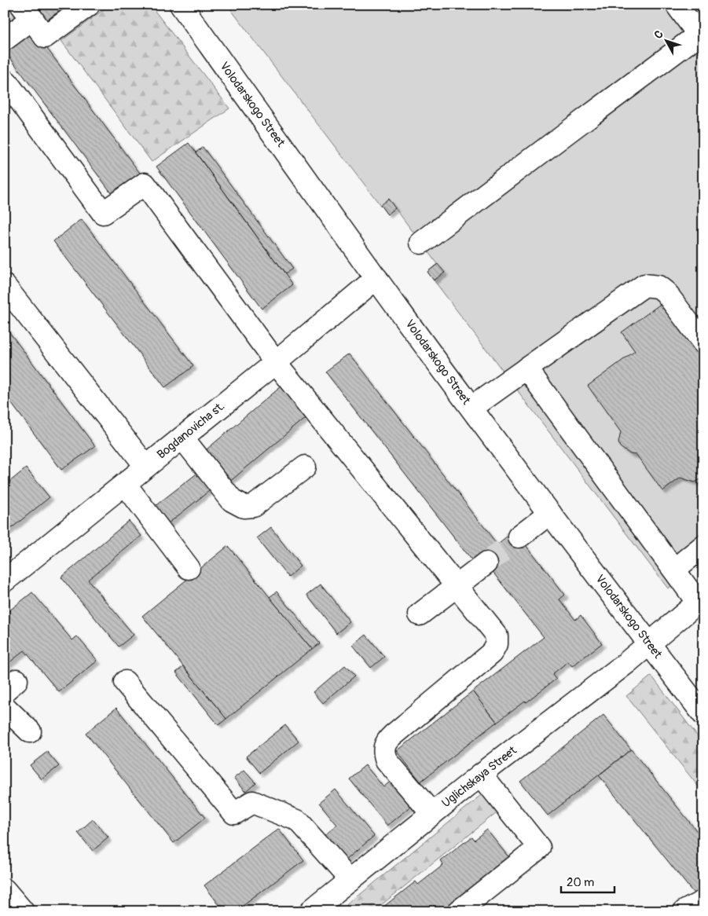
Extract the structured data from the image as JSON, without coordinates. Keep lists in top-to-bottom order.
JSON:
{
  "streets": {
    "street": ["Volodarskogo Street", "Bogdanovicha st.", "Uglichskaya Street"]
  },
  "crossings": [
    ["Volodarskogo Street", "Bogdanovicha st."],
    ["Volodarskogo Street", "Uglichskaya Street"]
  ],
  "scale_bar": "20 m",
  "north": "top left"
}
